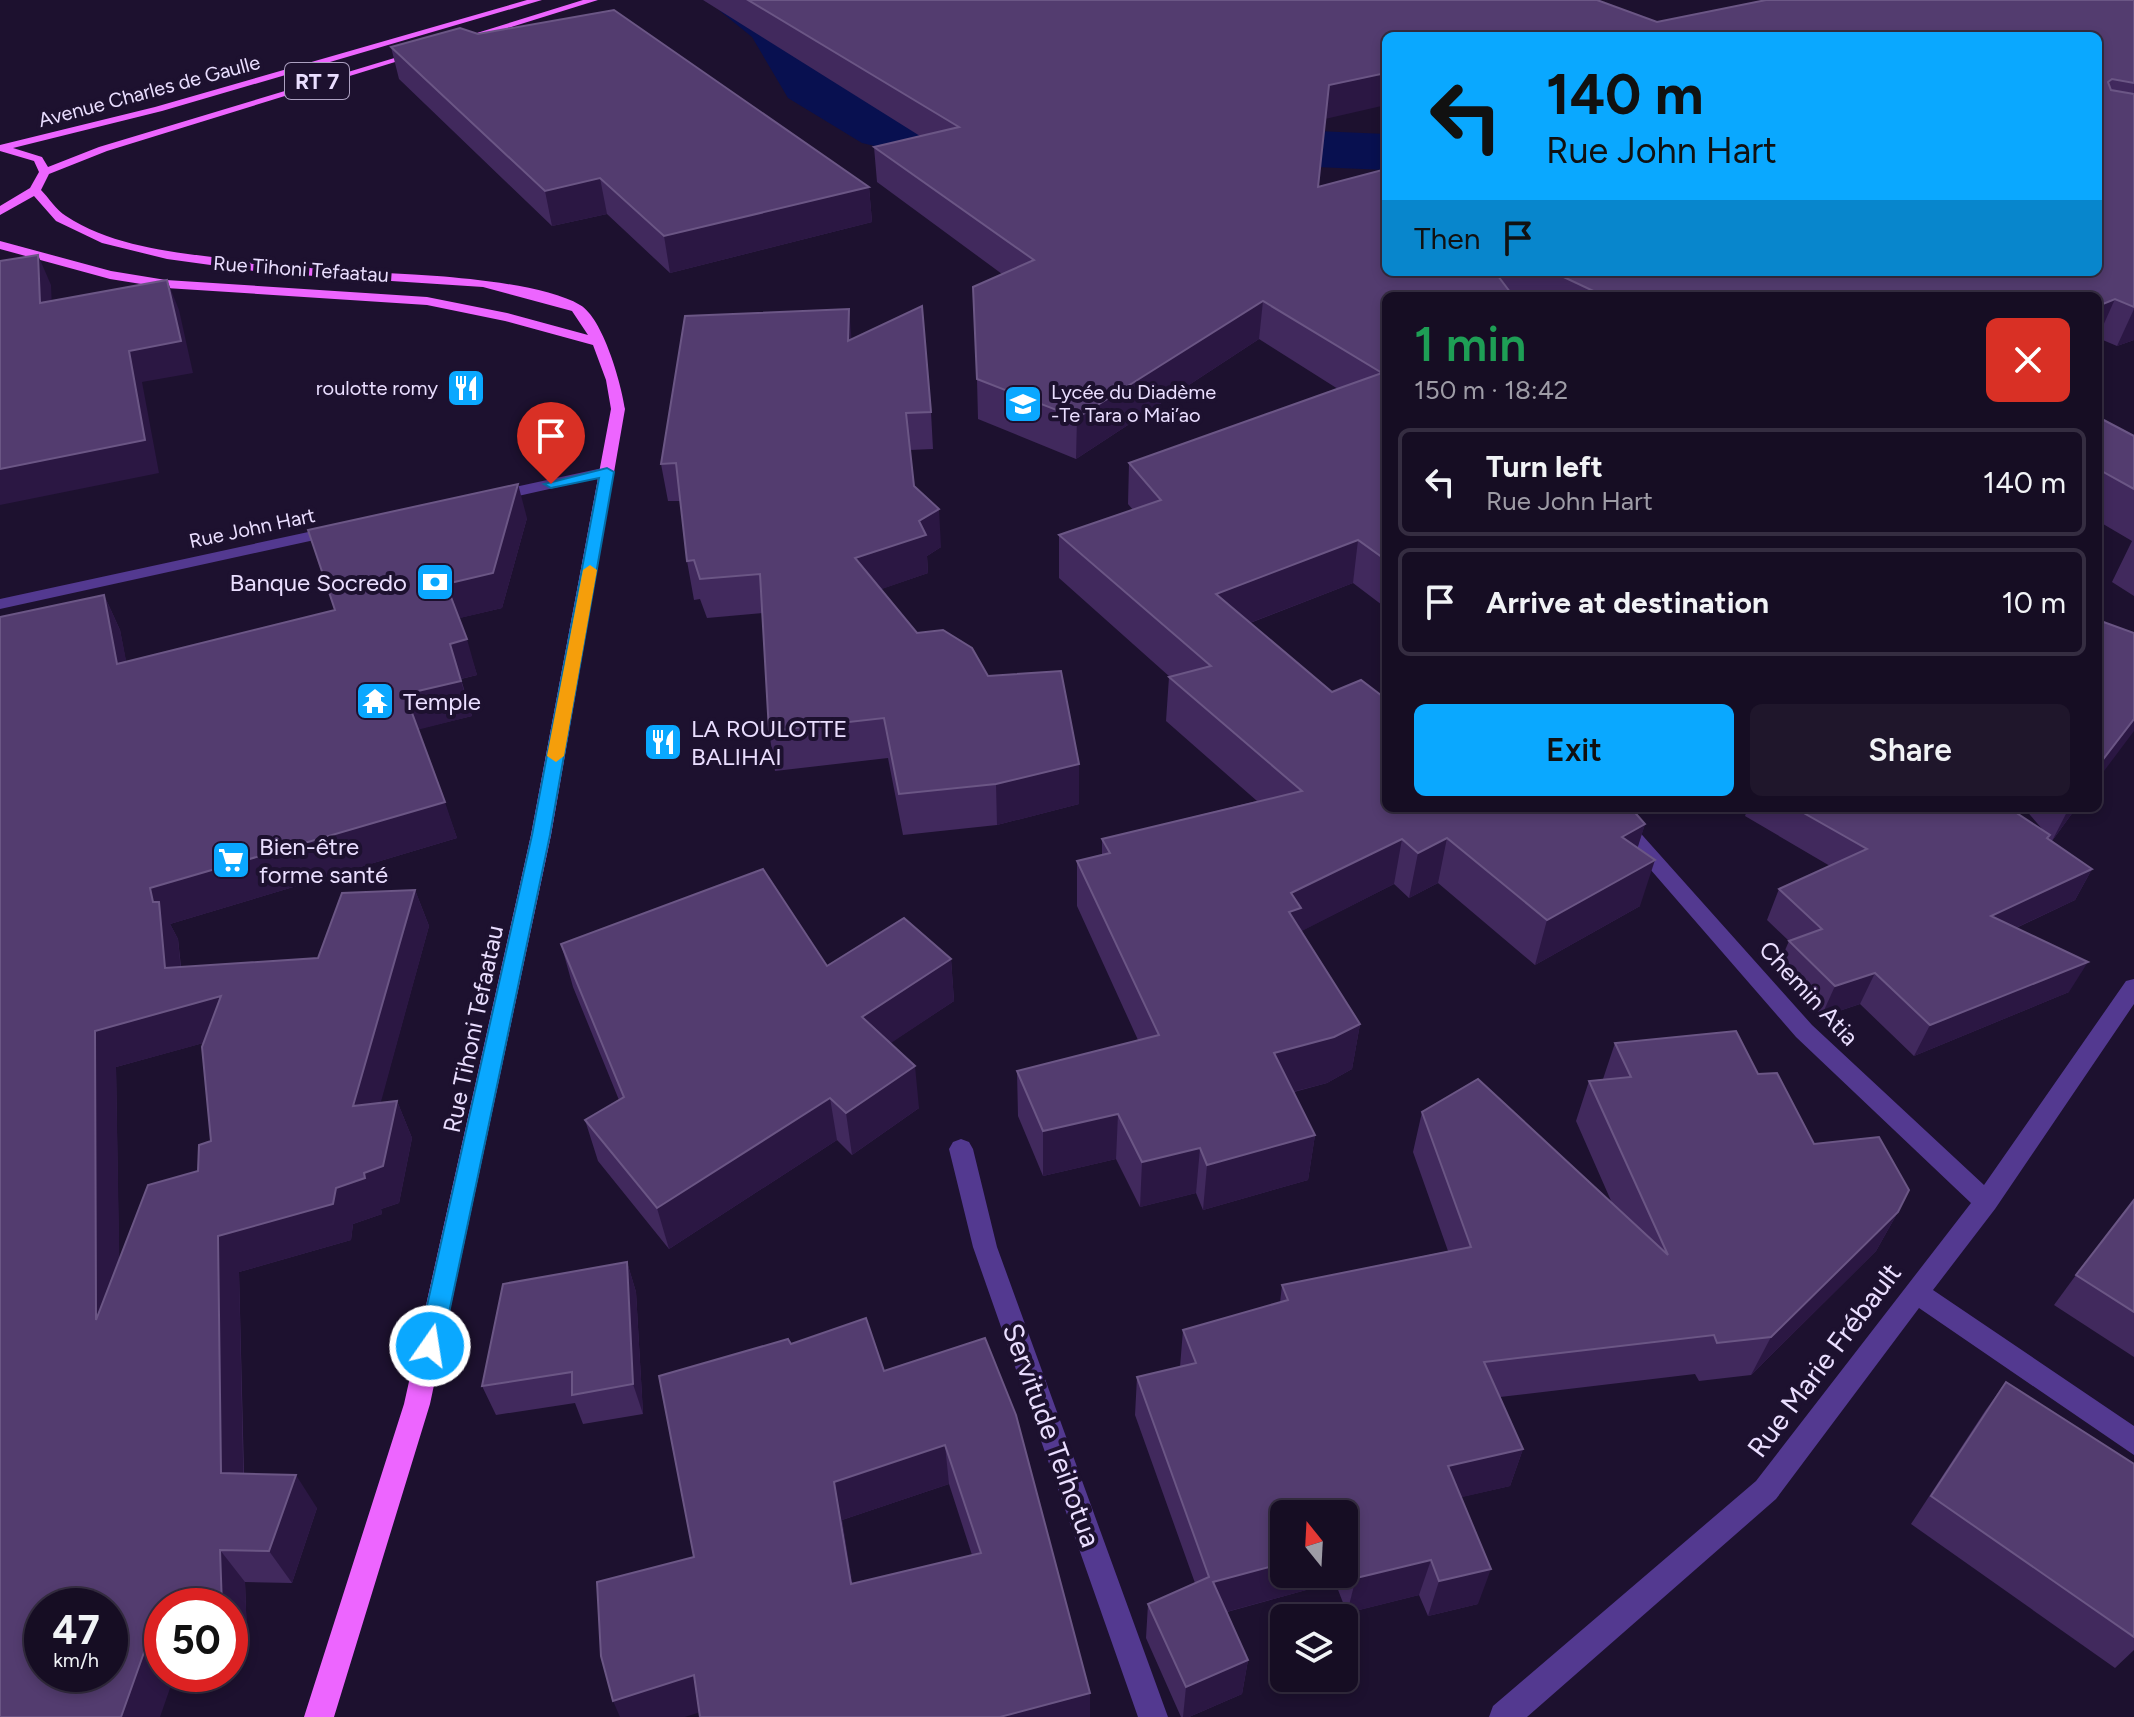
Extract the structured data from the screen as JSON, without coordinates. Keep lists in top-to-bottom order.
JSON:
{
  "streets": {
    "main road": ["RT 7", "Avenue Charles de Gaulle", "Rue Tihoni Tefaatau"],
    "street": [
      "Rue John Hart",
      "Chemin Atia",
      "Rue Marie Frébault",
      "Servitude Teihotua"
    ]
  },
  "crossings": [
    ["RT 7", "Avenue Charles de Gaulle"],
    ["Chemin Atia", "Rue Marie Frébault"]
  ],
  "places": {
    "restaurant": ["roulotte romy", "LA ROULOTTE BALIHAI"],
    "school or university": ["Lycée du Diadème -Te Tara o Mai’ao"],
    "bank": ["Banque Socredo"],
    "temple": ["Temple"],
    "supermarket": ["Bien-être forme santé"]
  },
  "north": "top",
  "page": {
    "turn": ["140 m", "Rue John Hart"],
    "then": "Then",
    "heading": ["1 min", "150 m · 18:42"],
    "list": [
      {
        "name": "Turn left",
        "note": "Rue John Hart",
        "value": "140 m"
      },
      {
        "name": "Arrive at destination",
        "value": "10 m"
      }
    ],
    "buttons": ["Exit", "Share"],
    "speed": "47 km/h",
    "limit": "50"
  }
}
